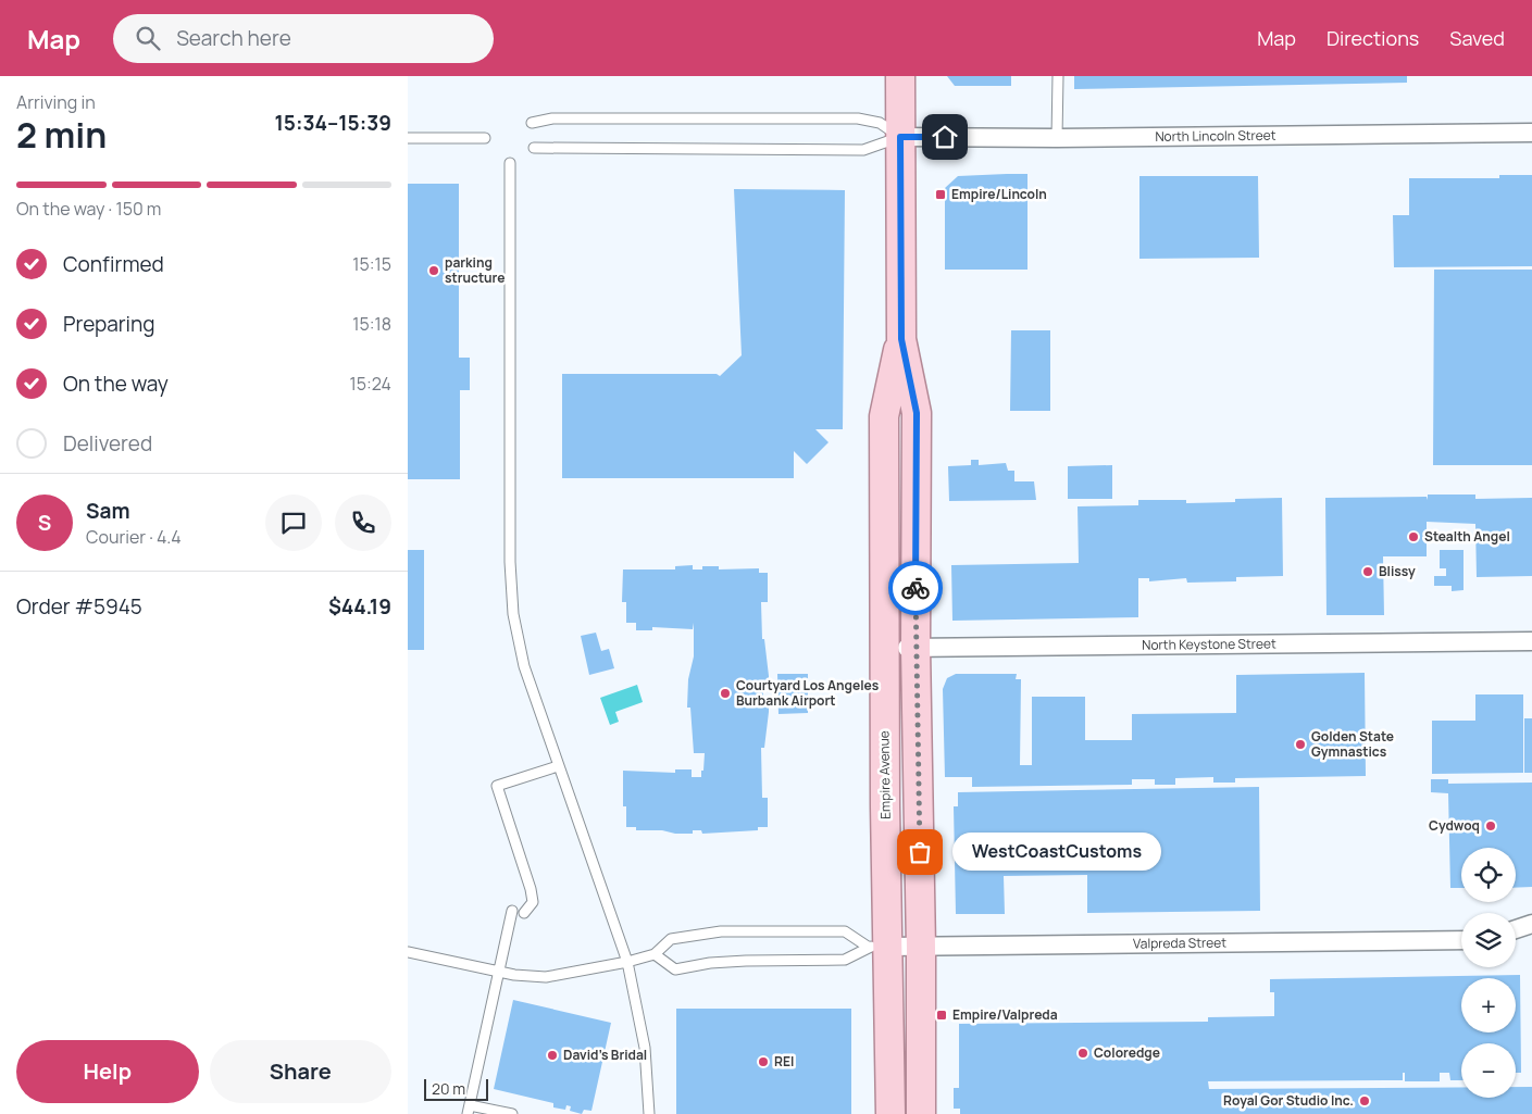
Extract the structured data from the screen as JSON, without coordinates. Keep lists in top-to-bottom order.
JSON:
{
  "streets": {
    "main road": ["Empire Avenue"],
    "street": ["North Lincoln Street", "North Keystone Street", "Valpreda Street"]
  },
  "crossings": [
    ["North Lincoln Street", "Empire Avenue"],
    ["North Keystone Street", "Empire Avenue"],
    ["Empire Avenue", "Valpreda Street"]
  ],
  "places": {
    "transit": ["Empire/Lincoln", "Empire/Valpreda"],
    "other": [
      "parking structure",
      "Stealth Angel",
      "Blissy",
      "Courtyard Los Angeles Burbank Airport",
      "Golden State Gymnastics",
      "Cydwoq",
      "WestCoastCustoms",
      "Coloredge",
      "David's Bridal",
      "REI",
      "Royal Gor Studio Inc."
    ]
  },
  "scale_bar": "20 m",
  "page": {
    "header": "Map",
    "search": "Search here",
    "nav": ["Map", "Directions", "Saved"],
    "heading": ["2 min", "Arriving in", "15:34–15:39"],
    "panel": [
      "Sam",
      "Courier · 4.4",
      "Order #5945",
      "$44.19"
    ],
    "bar": "On the way · 150 m",
    "list": [
      ["Confirmed", "15:15"],
      ["Preparing", "15:18"],
      ["On the way", "15:24"],
      "Delivered"
    ],
    "round": "S",
    "bubble": "WestCoastCustoms",
    "map_buttons": ["+", "−"],
    "buttons": ["Help", "Share"],
    "scale": "20 m"
  }
}
